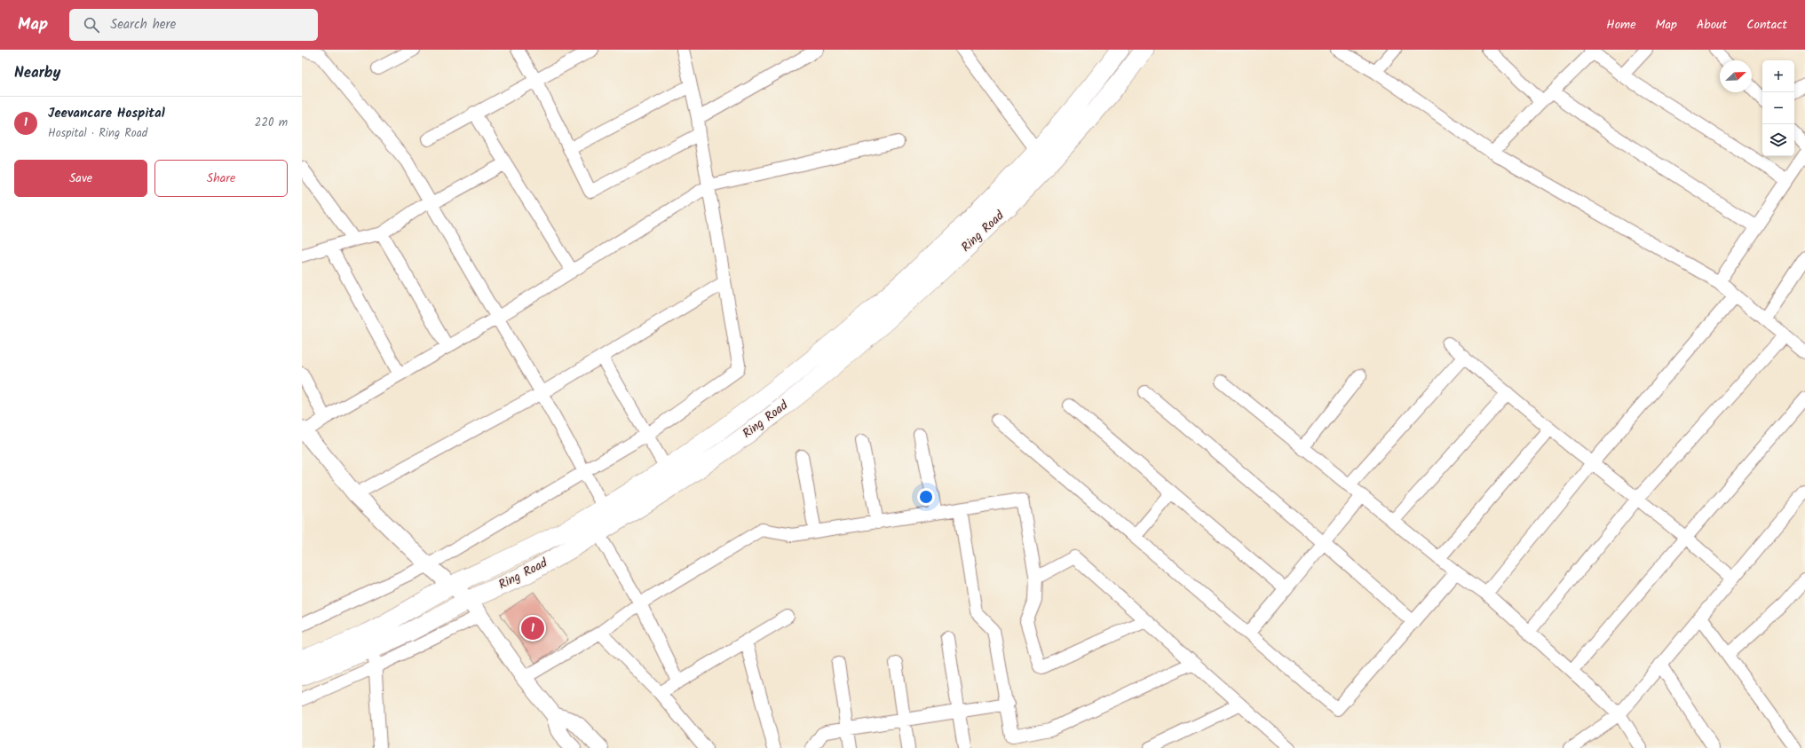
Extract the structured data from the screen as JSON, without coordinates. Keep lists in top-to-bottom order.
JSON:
{
  "streets": {
    "highway": ["Ring Road"]
  },
  "north": "top right",
  "page": {
    "header": "Map",
    "search": "Search here",
    "nav": [
      "Home",
      "Map",
      "About",
      "Contact"
    ],
    "heading": "Nearby",
    "map_buttons": ["+", "−"],
    "list": [
      {
        "mark": "1",
        "name": "Jeevancare Hospital",
        "note": "Hospital · Ring Road",
        "value": "220 m"
      }
    ],
    "buttons": ["Save", "Share"],
    "pins": "1"
  }
}
